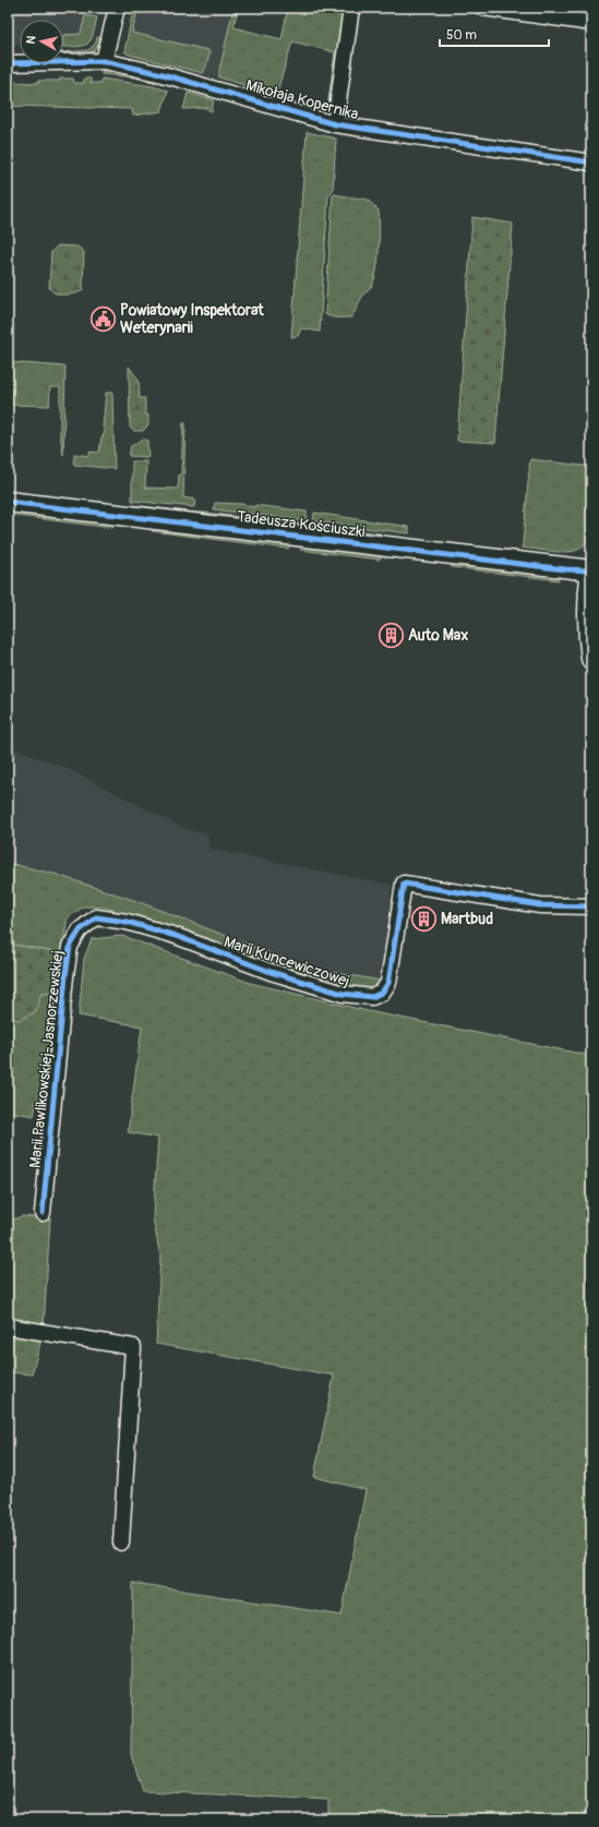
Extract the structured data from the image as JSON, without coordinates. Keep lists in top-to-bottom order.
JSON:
{
  "streets": {
    "street": [
      "Mikołaja Kopernika",
      "Tadeusza Kościuszki",
      "Marii Kuncewiczowej",
      "Marii Pawlikowskiej-Jasnorzewskiej"
    ]
  },
  "crossings": [
    ["Marii Kuncewiczowej", "Marii Pawlikowskiej-Jasnorzewskiej"]
  ],
  "places": {
    "public building": ["Powiatowy Inspektorat Weterynarii"],
    "building": ["Auto Max", "Martbud"]
  },
  "scale_bar": "50 m",
  "north": "left"
}
